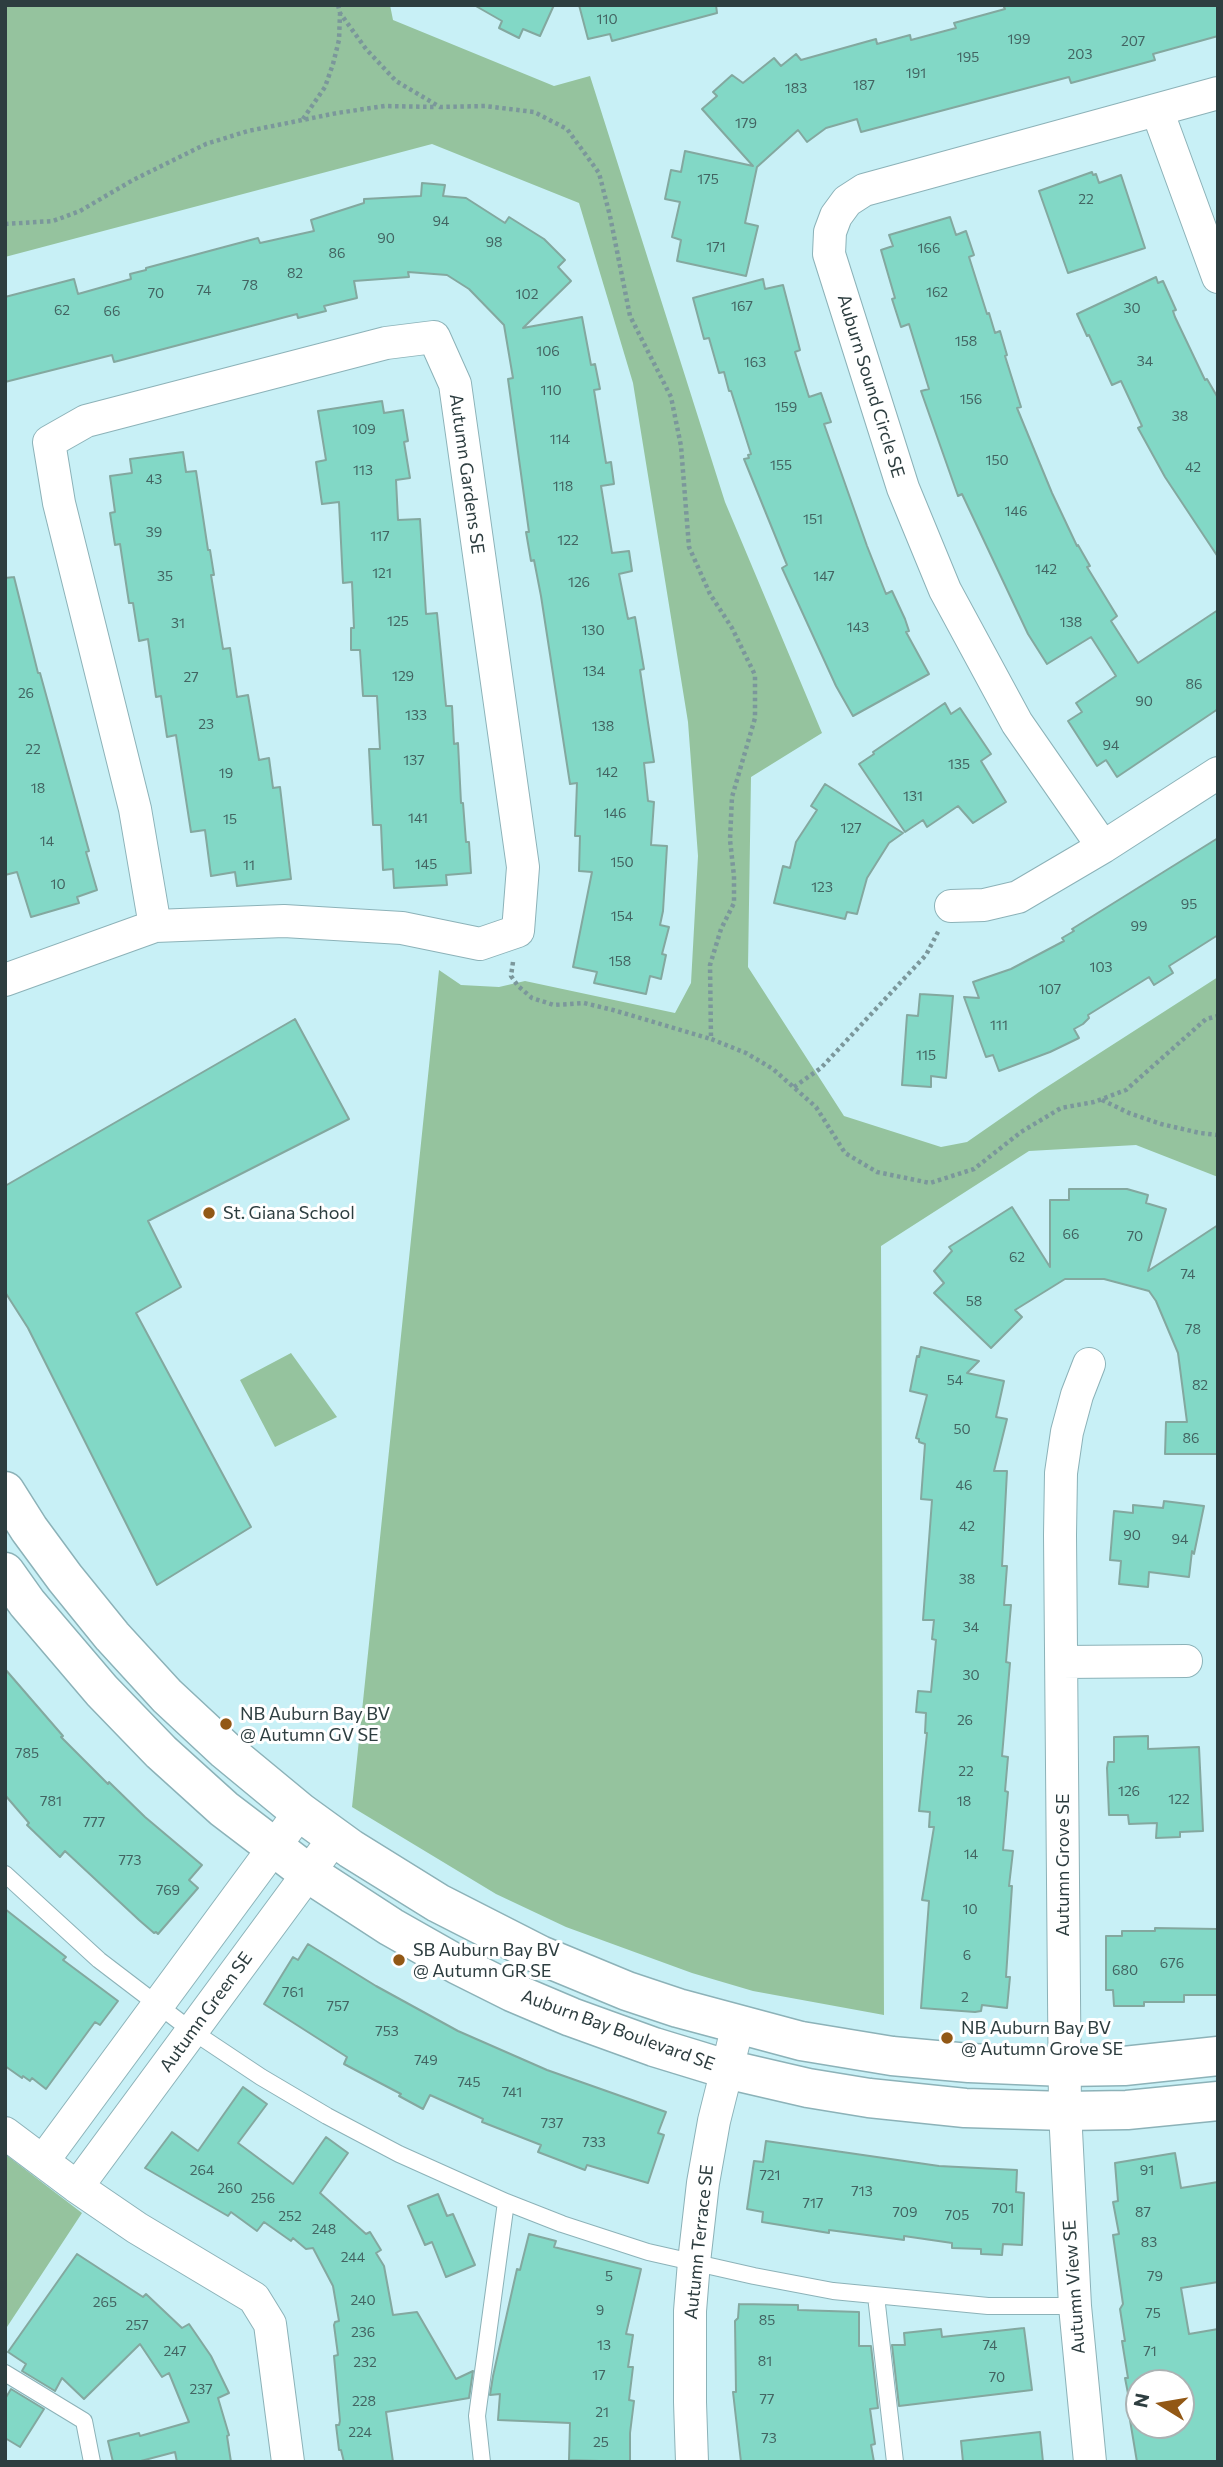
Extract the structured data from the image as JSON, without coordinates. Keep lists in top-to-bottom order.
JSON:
{
  "streets": {
    "street": [
      "Auburn Sound Circle SE",
      "Autumn Gardens SE",
      "Autumn Grove SE",
      "Autumn Green SE",
      "Auburn Bay Boulevard SE",
      "Autumn Terrace SE",
      "Autumn View SE"
    ]
  },
  "crossings": [
    ["Autumn Grove SE", "Auburn Bay Boulevard SE"],
    ["Autumn Grove SE", "Autumn View SE"],
    ["Autumn Green SE", "Auburn Bay Boulevard SE"],
    ["Auburn Bay Boulevard SE", "Autumn Terrace SE"],
    ["Auburn Bay Boulevard SE", "Autumn View SE"]
  ],
  "places": [
    "St. Giana School",
    "NB Auburn Bay BV @ Autumn GV SE",
    "SB Auburn Bay BV @ Autumn GR SE",
    "NB Auburn Bay BV @ Autumn Grove SE"
  ],
  "house_numbers": [
    "110",
    "199",
    "207",
    "203",
    "195",
    "191",
    "187",
    "183",
    "179",
    "175",
    "22",
    "94",
    "90",
    "98",
    "171",
    "166",
    "86",
    "82",
    "78",
    "74",
    "162",
    "70",
    "102",
    "167",
    "30",
    "62",
    "66",
    "158",
    "106",
    "34",
    "163",
    "110",
    "156",
    "159",
    "38",
    "109",
    "114",
    "150",
    "155",
    "42",
    "113",
    "43",
    "118",
    "146",
    "151",
    "39",
    "117",
    "122",
    "142",
    "121",
    "35",
    "147",
    "126",
    "125",
    "138",
    "31",
    "143",
    "130",
    "134",
    "129",
    "27",
    "86",
    "26",
    "90",
    "133",
    "23",
    "138",
    "94",
    "22",
    "137",
    "135",
    "142",
    "19",
    "18",
    "131",
    "146",
    "141",
    "15",
    "127",
    "14",
    "150",
    "145",
    "11",
    "10",
    "123",
    "95",
    "154",
    "99",
    "158",
    "103",
    "107",
    "111",
    "115",
    "66",
    "70",
    "62",
    "74",
    "58",
    "78",
    "54",
    "82",
    "50",
    "86",
    "46",
    "42",
    "90",
    "94",
    "38",
    "34",
    "30",
    "26",
    "785",
    "22",
    "126",
    "122",
    "781",
    "18",
    "777",
    "14",
    "773",
    "769",
    "10",
    "6",
    "676",
    "680",
    "761",
    "2",
    "757",
    "753",
    "749",
    "745",
    "741",
    "737",
    "733",
    "264",
    "91",
    "721",
    "260",
    "713",
    "256",
    "717",
    "701",
    "709",
    "87",
    "705",
    "252",
    "248",
    "83",
    "244",
    "5",
    "79",
    "240",
    "265",
    "9",
    "75",
    "85",
    "257",
    "236",
    "13",
    "74",
    "247",
    "71",
    "81",
    "232",
    "17",
    "70",
    "237",
    "77",
    "228",
    "21",
    "224",
    "73",
    "25"
  ],
  "north": "left"
}
